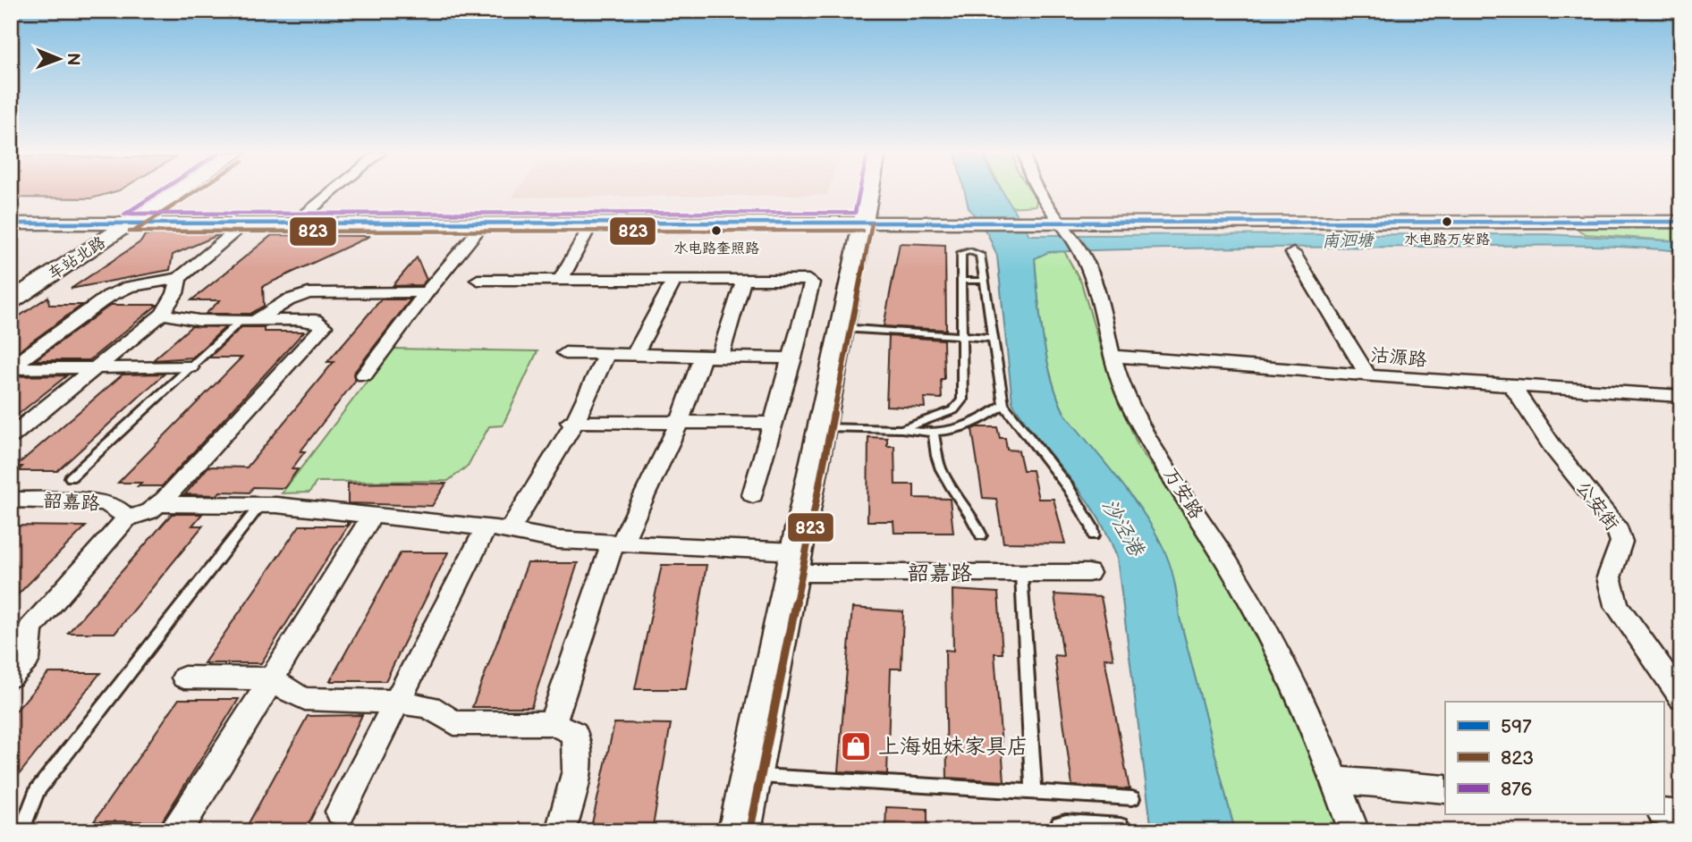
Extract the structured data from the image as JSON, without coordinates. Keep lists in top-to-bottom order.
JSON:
{
  "streets": {
    "main road": ["车站北路"],
    "street": [
      "沽源路",
      "万安路",
      "韶嘉路",
      "公安街"
    ]
  },
  "crossings": [
    ["沽源路", "万安路"],
    ["沽源路", "公安街"]
  ],
  "water": ["南泗塘", "沙泾港"],
  "places": {
    "other": ["水电路万安路", "水电路奎照路"],
    "shop": ["上海姐妹家具店"]
  },
  "lines": ["transit line 823", "transit line 876", "transit line 597"],
  "legend": ["597", "823", "876"],
  "north": "right"
}
